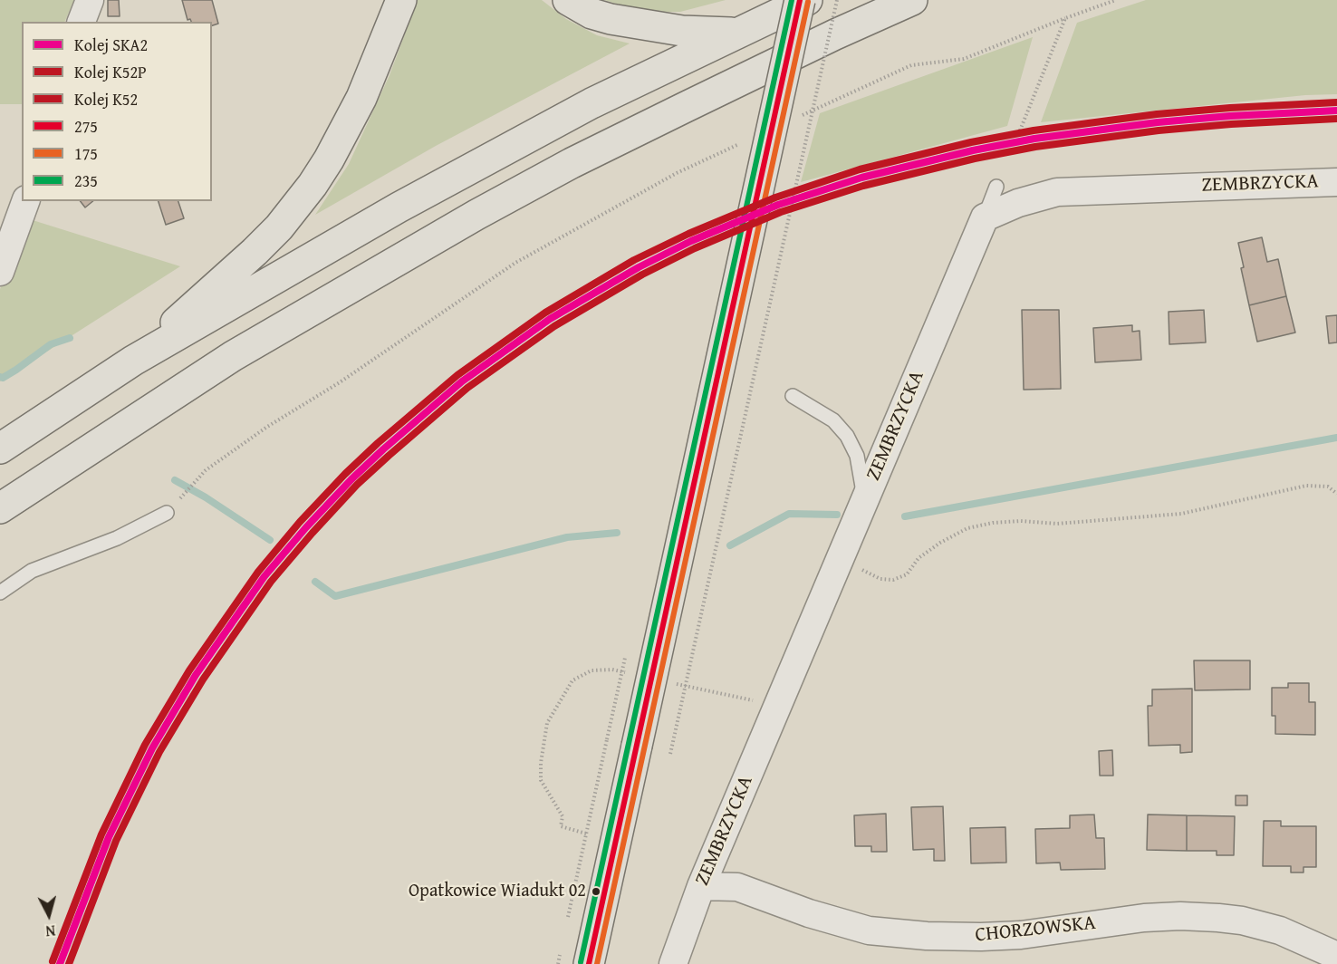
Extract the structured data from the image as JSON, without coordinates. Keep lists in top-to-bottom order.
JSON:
{
  "streets": {
    "street": ["ZEMBRZYCKA", "CHORZOWSKA"]
  },
  "crossings": [
    ["ZEMBRZYCKA", "CHORZOWSKA"]
  ],
  "places": ["Opatkowice Wiadukt 02"],
  "lines": [
    "transit line 275",
    "transit line 235",
    "transit line 175",
    "rail line K52",
    "rail line SKA2",
    "rail line K52P"
  ],
  "legend": [
    "Kolej SKA2",
    "Kolej K52P",
    "Kolej K52",
    "275",
    "175",
    "235"
  ],
  "north": "bottom"
}
